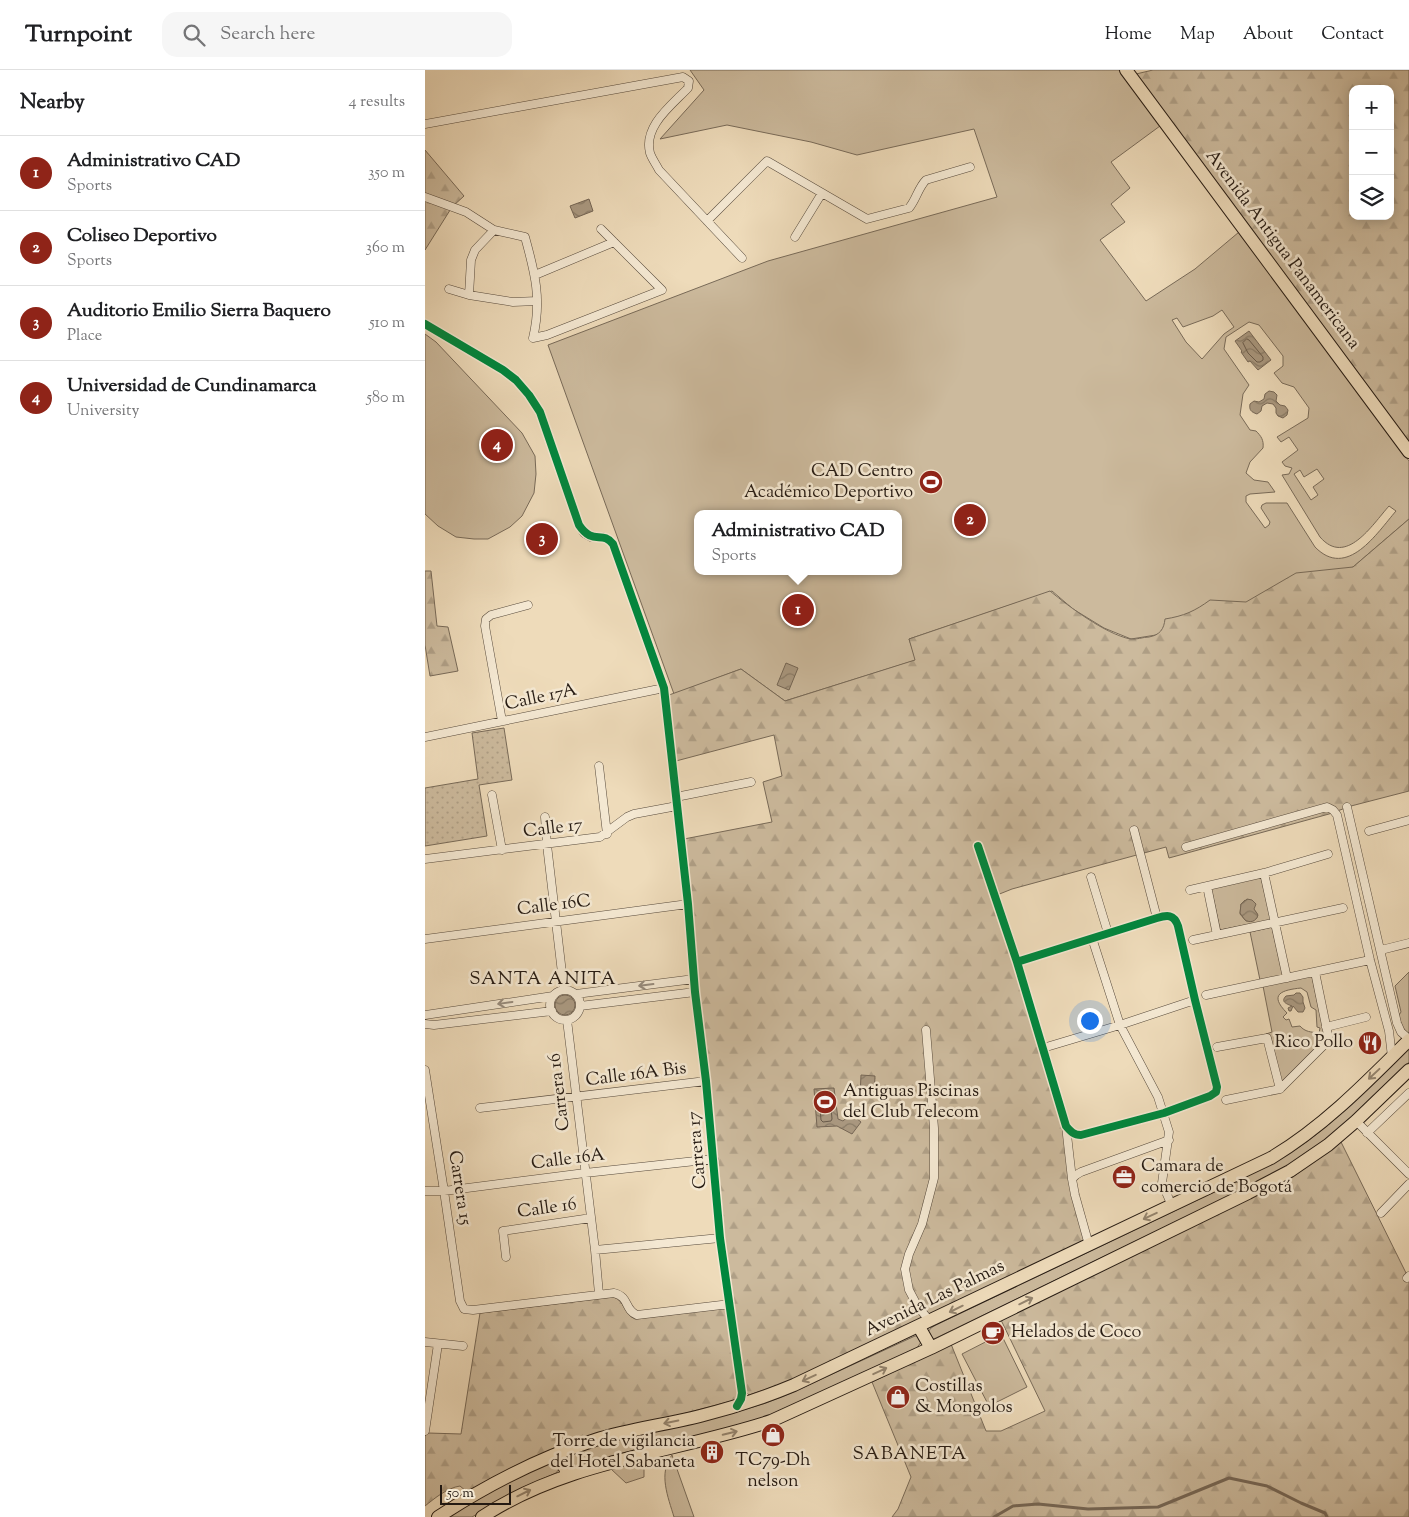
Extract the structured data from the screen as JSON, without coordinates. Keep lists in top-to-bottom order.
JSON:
{
  "streets": {
    "main road": ["Avenida Antigua Panamericana", "Avenida Las Palmas"],
    "street": [
      "Calle 17A",
      "Calle 17",
      "Calle 16C",
      "Calle 16A Bis",
      "Carrera 16",
      "Carrera 17",
      "Calle 16A",
      "Carrera 15",
      "Calle 16"
    ]
  },
  "crossings": [
    ["Calle 17A", "Carrera 17"],
    ["Calle 17", "Carrera 17"],
    ["Calle 16C", "Carrera 17"],
    ["Calle 16A Bis", "Carrera 16"],
    ["Calle 16A Bis", "Carrera 17"],
    ["Carrera 16", "Calle 16A"],
    ["Carrera 16", "Carrera 15"],
    ["Carrera 16", "Calle 16"],
    ["Carrera 17", "Calle 16A"],
    ["Calle 16A", "Carrera 15"]
  ],
  "districts": ["SANTA ANITA", "SABANETA"],
  "places": {
    "sports": ["CAD Centro Académico Deportivo", "Antiguas Piscinas del Club Telecom"],
    "restaurant": ["Rico Pollo"],
    "office": ["Camara de comercio de Bogotá"],
    "cafe": ["Helados de Coco"],
    "shop": ["Costillas & Mongolos", "TC79-Dh nelson"],
    "building": ["Torre de vigilancia del Hotel Sabaneta"]
  },
  "scale_bar": "50 m",
  "page": {
    "header": "Turnpoint",
    "search": "Search here",
    "nav": [
      "Home",
      "Map",
      "About",
      "Contact"
    ],
    "heading": ["Nearby", "4 results"],
    "map_buttons": ["+", "−"],
    "list": [
      {
        "mark": "1",
        "name": "Administrativo CAD",
        "note": "Sports",
        "value": "350 m"
      },
      {
        "mark": "2",
        "name": "Coliseo Deportivo",
        "note": "Sports",
        "value": "360 m"
      },
      {
        "mark": "3",
        "name": "Auditorio Emilio Sierra Baquero",
        "note": "Place",
        "value": "510 m"
      },
      {
        "mark": "4",
        "name": "Universidad de Cundinamarca",
        "note": "University",
        "value": "580 m"
      }
    ],
    "pins": [
      "4",
      "2",
      "3",
      "1"
    ],
    "popup": ["Administrativo CAD", "Sports"],
    "scale": "50 m"
  }
}
